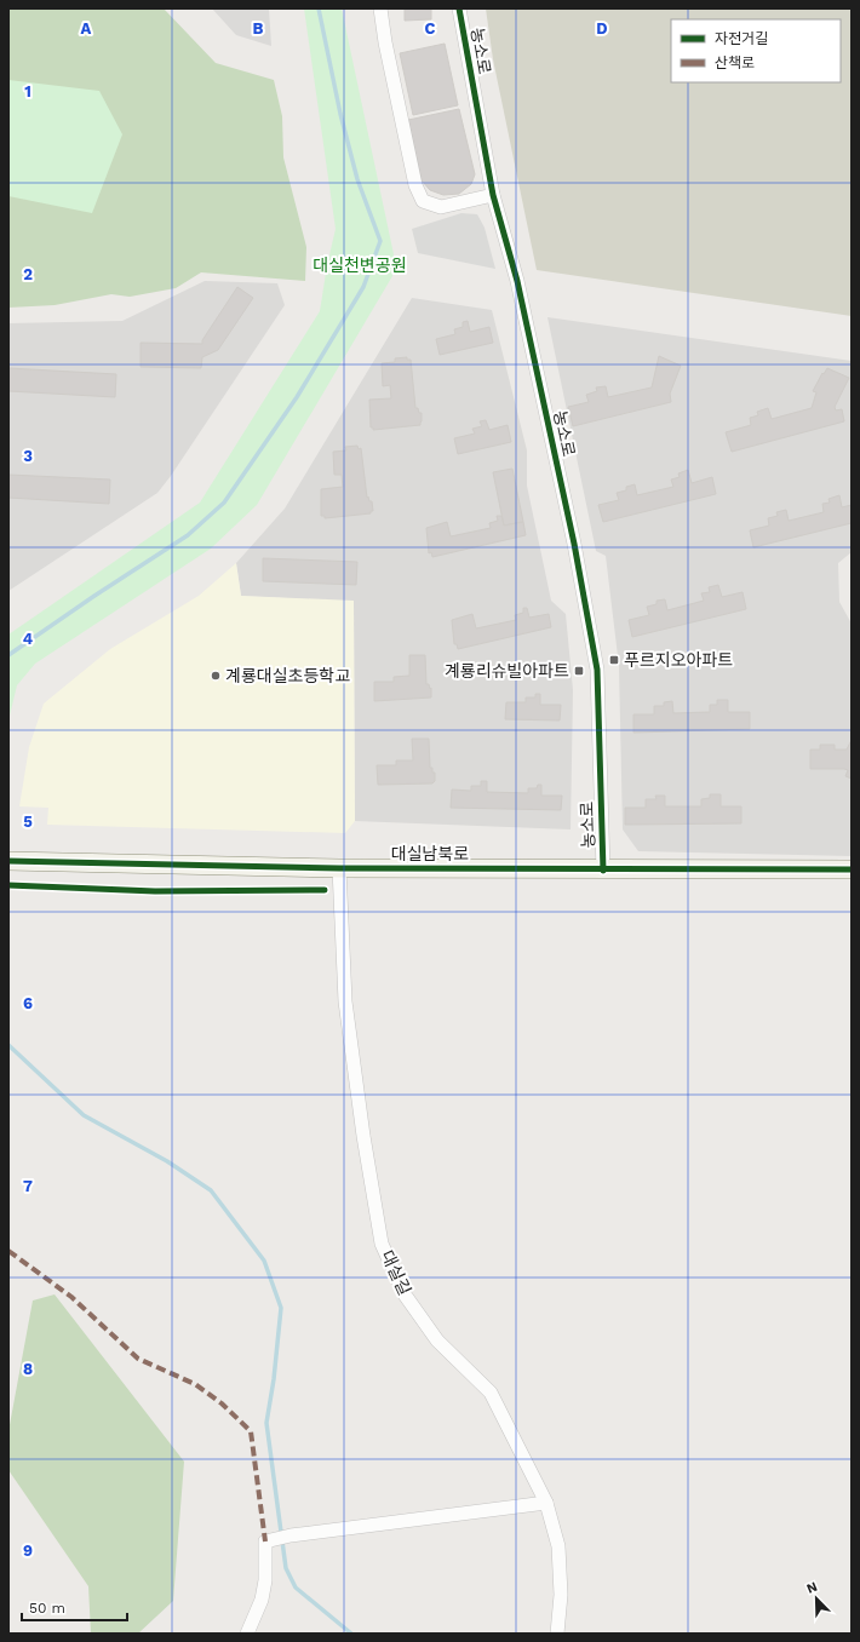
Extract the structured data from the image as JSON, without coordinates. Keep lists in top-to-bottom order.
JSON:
{
  "streets": {
    "street": ["농소로", "대실남북로", "대실길"]
  },
  "crossings": [
    ["농소로", "대실남북로"],
    ["대실남북로", "대실길"]
  ],
  "parks": ["대실천변공원"],
  "places": {
    "transit": ["푸르지오아파트", "계룡리슈빌아파트"],
    "other": ["계룡대실초등학교"]
  },
  "legend": ["자전거길", "산책로"],
  "scale_bar": "50 m",
  "north": "top left",
  "grid": {
    "columns": [
      "A",
      "B",
      "C",
      "D"
    ],
    "rows": [
      "1",
      "2",
      "3",
      "4",
      "5",
      "6",
      "7",
      "8",
      "9"
    ]
  }
}
